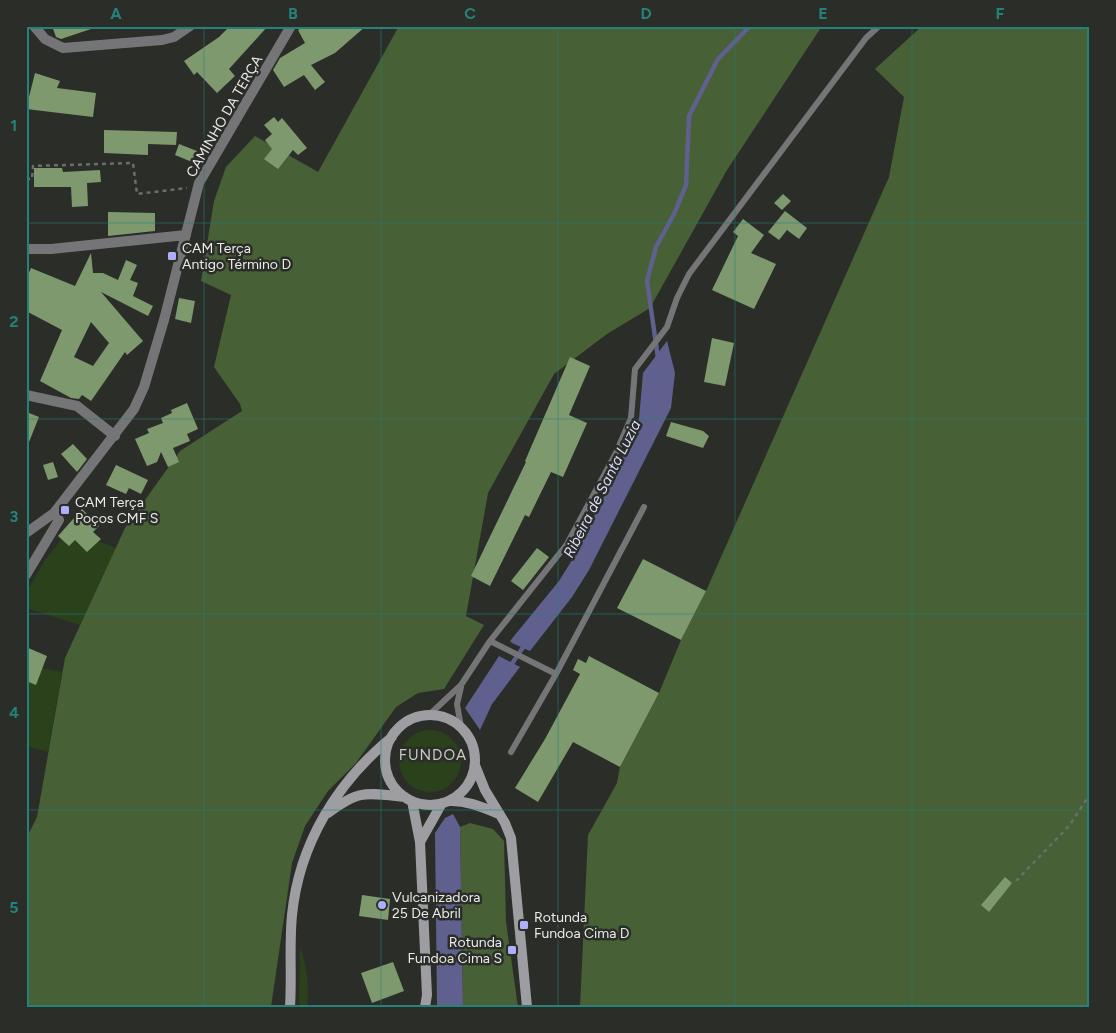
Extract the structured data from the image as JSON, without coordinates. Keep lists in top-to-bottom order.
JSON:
{
  "streets": {
    "street": ["CAMINHO DA TERÇA"]
  },
  "districts": ["FUNDOA"],
  "water": ["Ribeira de Santa Luzia"],
  "places": {
    "transit": [
      "CAM Terça Antigo Término D",
      "CAM Terça Poços CMF S",
      "Rotunda Fundoa Cima D",
      "Rotunda Fundoa Cima S"
    ],
    "other": ["Vulcanizadora 25 De Abril"]
  },
  "grid": {
    "columns": [
      "A",
      "B",
      "C",
      "D",
      "E",
      "F"
    ],
    "rows": [
      "1",
      "2",
      "3",
      "4",
      "5"
    ]
  }
}
